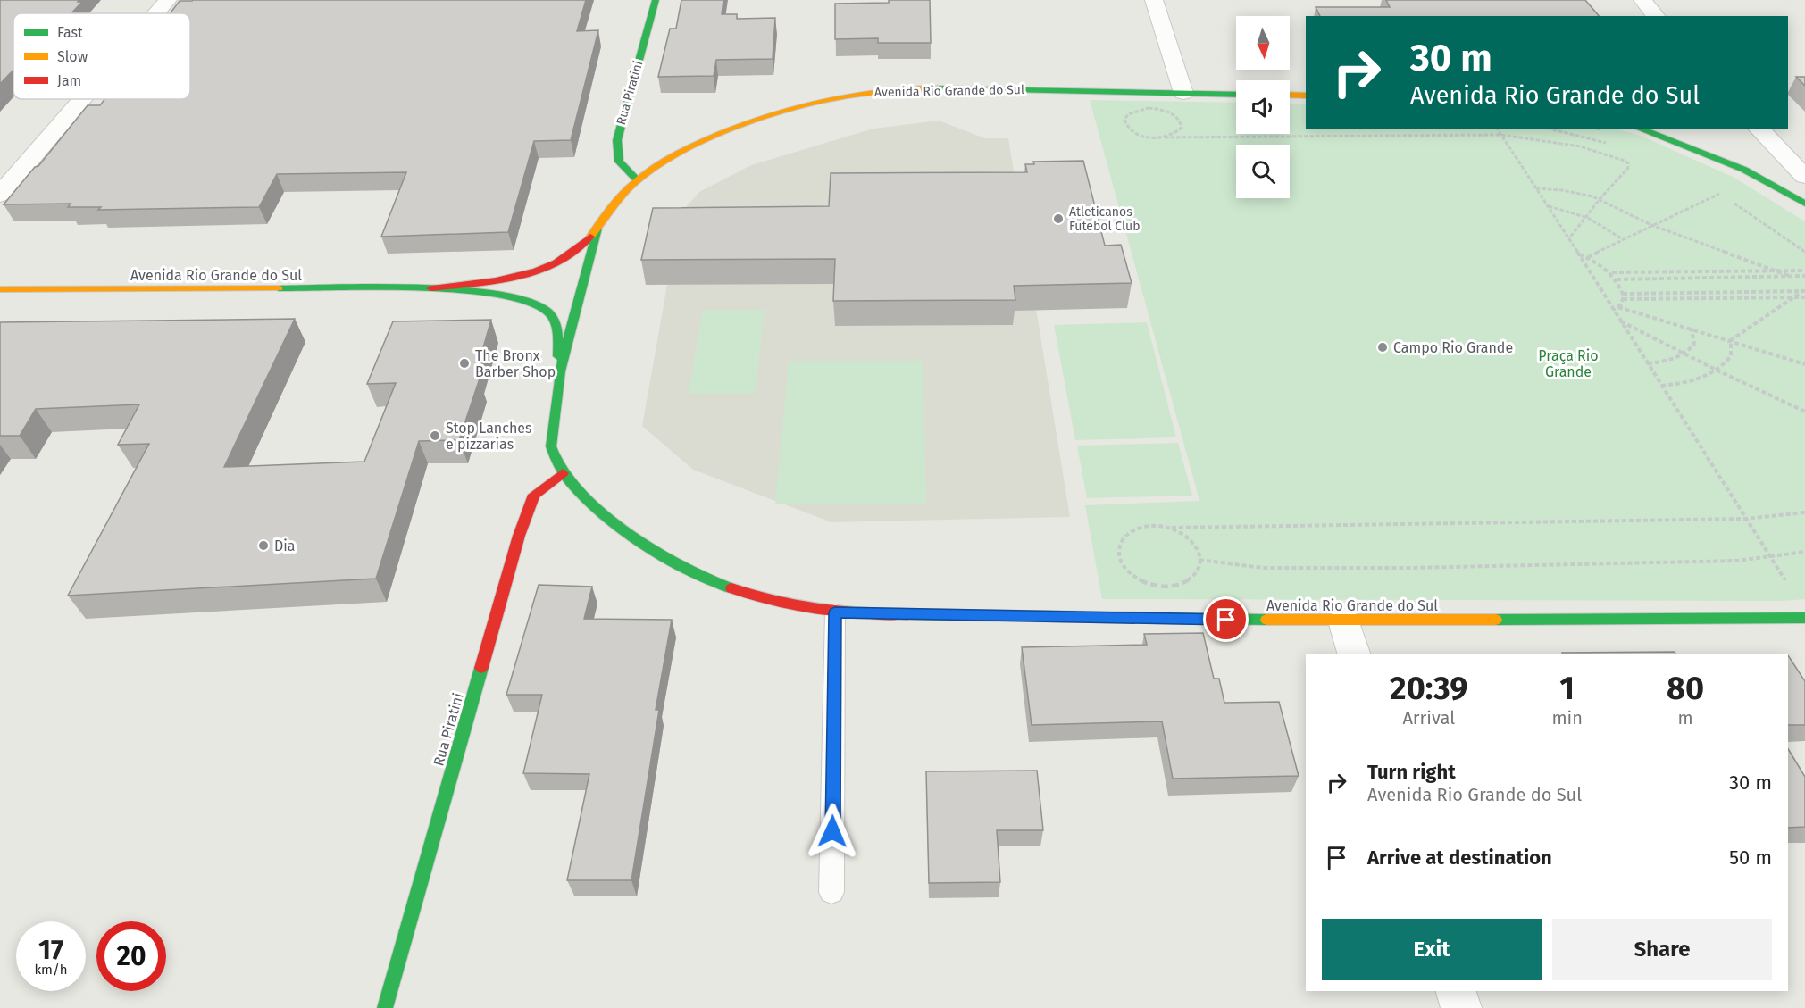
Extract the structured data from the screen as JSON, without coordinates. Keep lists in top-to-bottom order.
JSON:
{
  "streets": {
    "street": ["Avenida Rio Grande do Sul", "Rua Piratini"]
  },
  "crossings": [
    ["Avenida Rio Grande do Sul", "Rua Piratini"]
  ],
  "parks": ["Praça Rio Grande"],
  "places": [
    "Atleticanos Futebol Club",
    "Campo Rio Grande",
    "The Bronx Barber Shop",
    "Stop Lanches e pizzarias",
    "Dia"
  ],
  "legend": ["Fast", "Slow", "Jam"],
  "north": "bottom",
  "page": {
    "turn": ["30 m", "Avenida Rio Grande do Sul"],
    "eta": [
      "20:39",
      "Arrival",
      "1",
      "min",
      "80",
      "m"
    ],
    "list": [
      {
        "name": "Turn right",
        "note": "Avenida Rio Grande do Sul",
        "value": "30 m"
      },
      {
        "name": "Arrive at destination",
        "value": "50 m"
      }
    ],
    "buttons": ["Exit", "Share"],
    "speed": "17 km/h",
    "limit": "20"
  }
}
